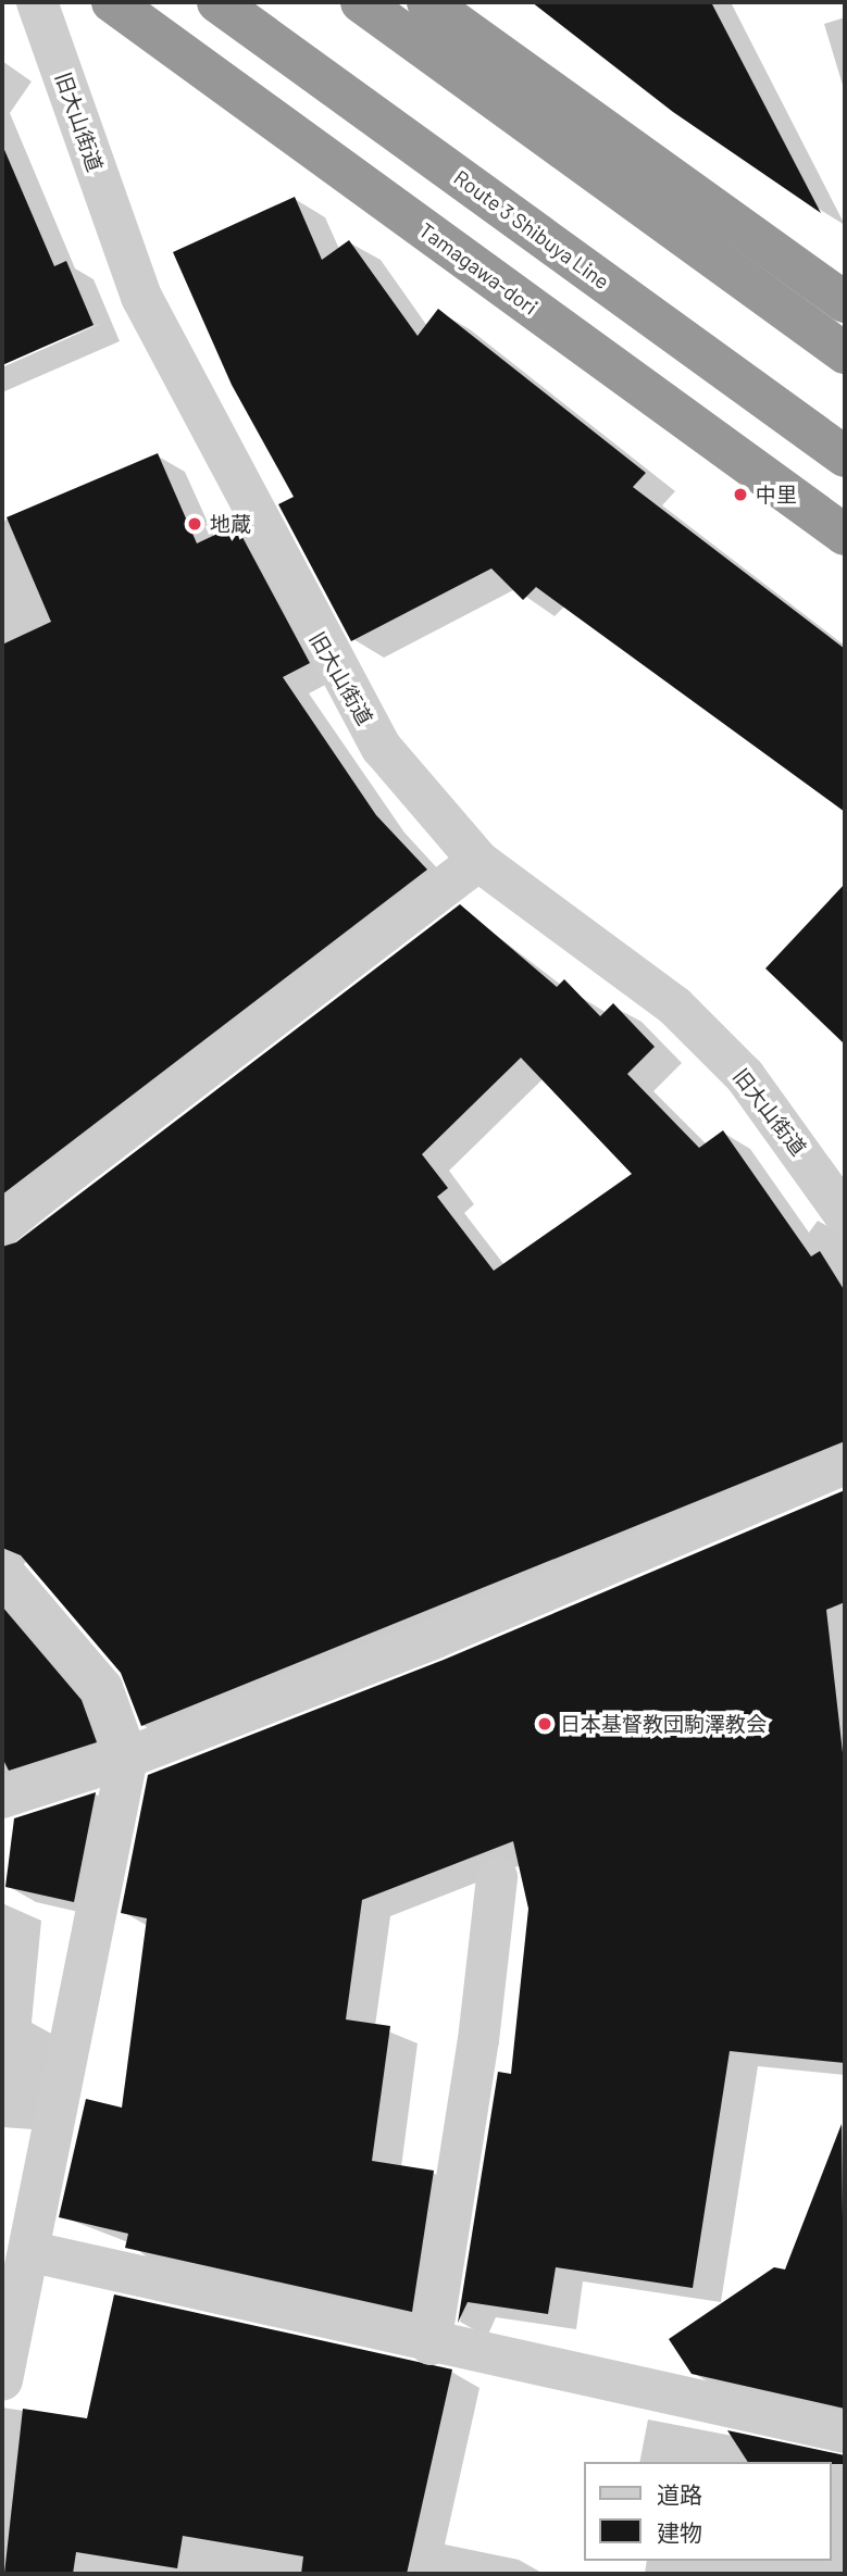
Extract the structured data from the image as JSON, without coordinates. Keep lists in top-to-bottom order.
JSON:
{
  "streets": {
    "highway": ["Route 3 Shibuya Line", "Tamagawa-dori"],
    "street": ["旧大山街道"]
  },
  "places": ["中里", "地蔵", "日本基督教団駒澤教会"],
  "legend": ["道路", "建物"]
}
